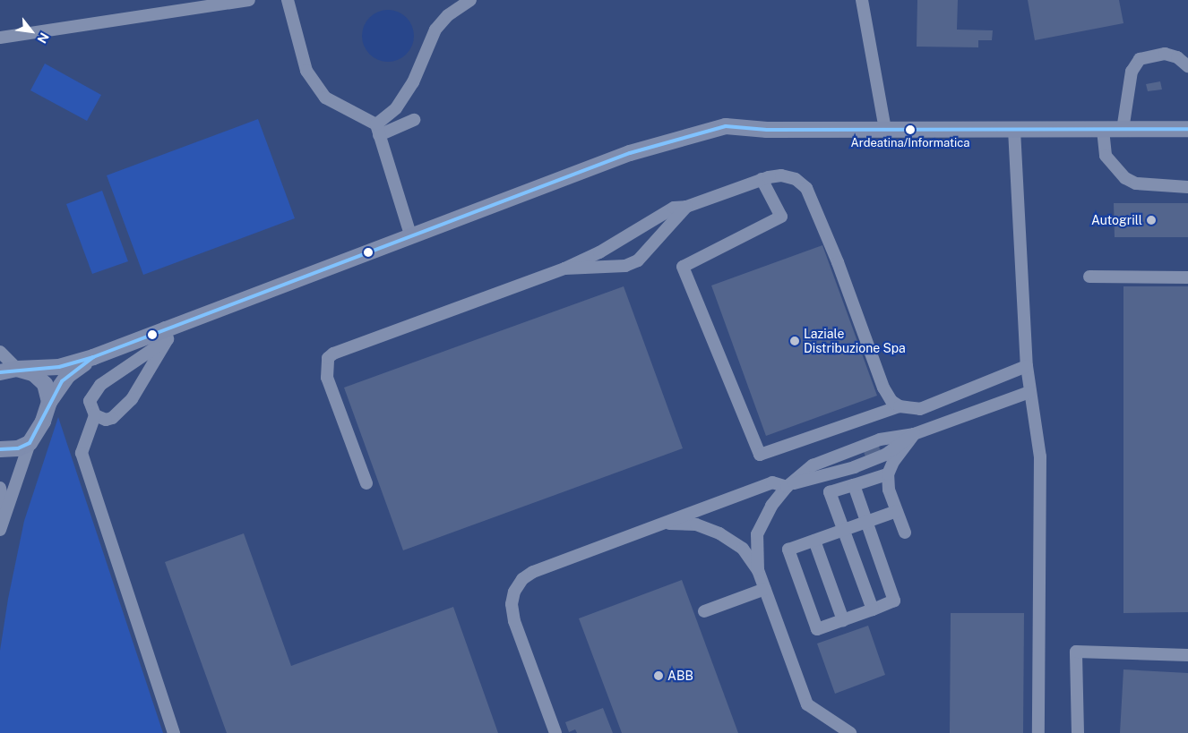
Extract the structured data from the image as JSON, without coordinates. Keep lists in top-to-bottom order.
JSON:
{
  "places": [
    "Ardeatina/Informatica",
    "Autogrill",
    "Laziale Distribuzione Spa",
    "ABB"
  ],
  "north": "bottom right"
}
